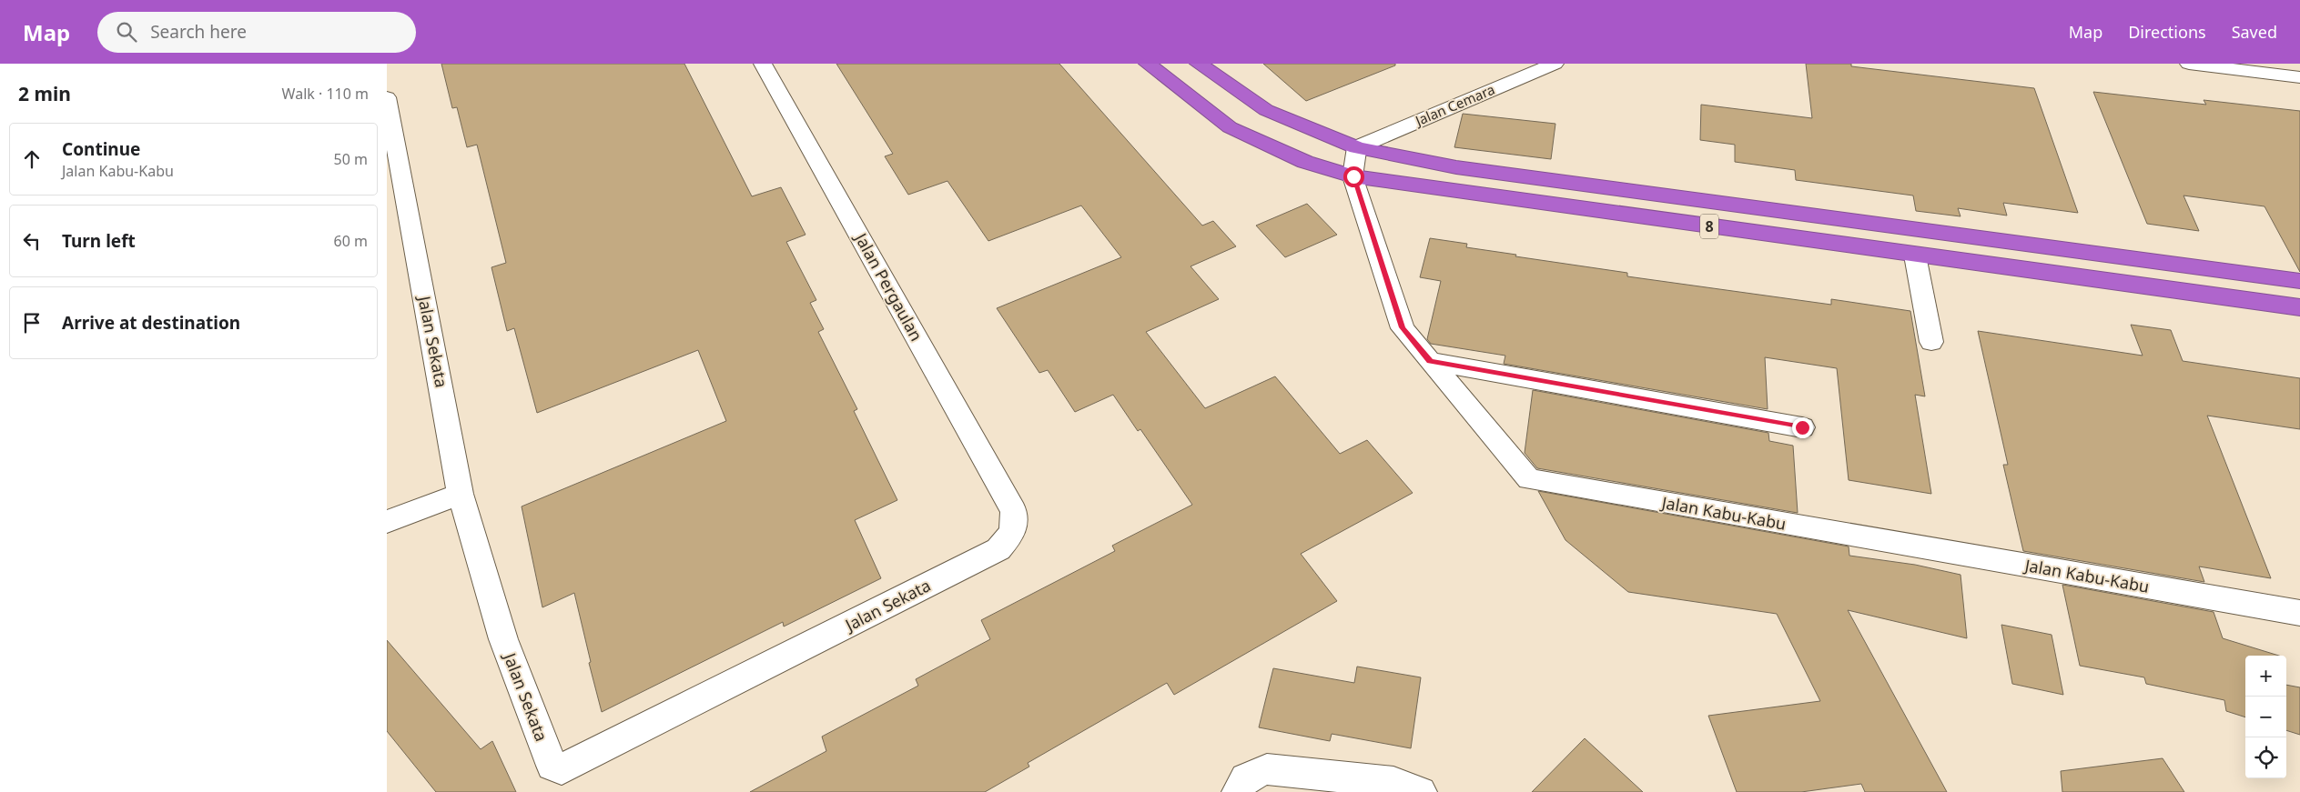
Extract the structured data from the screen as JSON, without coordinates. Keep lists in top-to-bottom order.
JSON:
{
  "streets": {
    "highway": ["8"],
    "street": [
      "Jalan Cemara",
      "Jalan Pergaulan",
      "Jalan Sekata",
      "Jalan Kabu-Kabu"
    ]
  },
  "crossings": [
    ["Jalan Cemara", "8"],
    ["Jalan Cemara", "Jalan Kabu-Kabu"],
    ["8", "Jalan Kabu-Kabu"],
    ["Jalan Pergaulan", "Jalan Sekata"]
  ],
  "page": {
    "header": "Map",
    "search": "Search here",
    "nav": ["Map", "Directions", "Saved"],
    "heading": ["2 min", "Walk · 110 m"],
    "list": [
      ["Continue", "Jalan Kabu-Kabu", "50 m"],
      ["Turn left", "60 m"],
      "Arrive at destination"
    ],
    "map_buttons": ["+", "−"]
  }
}
